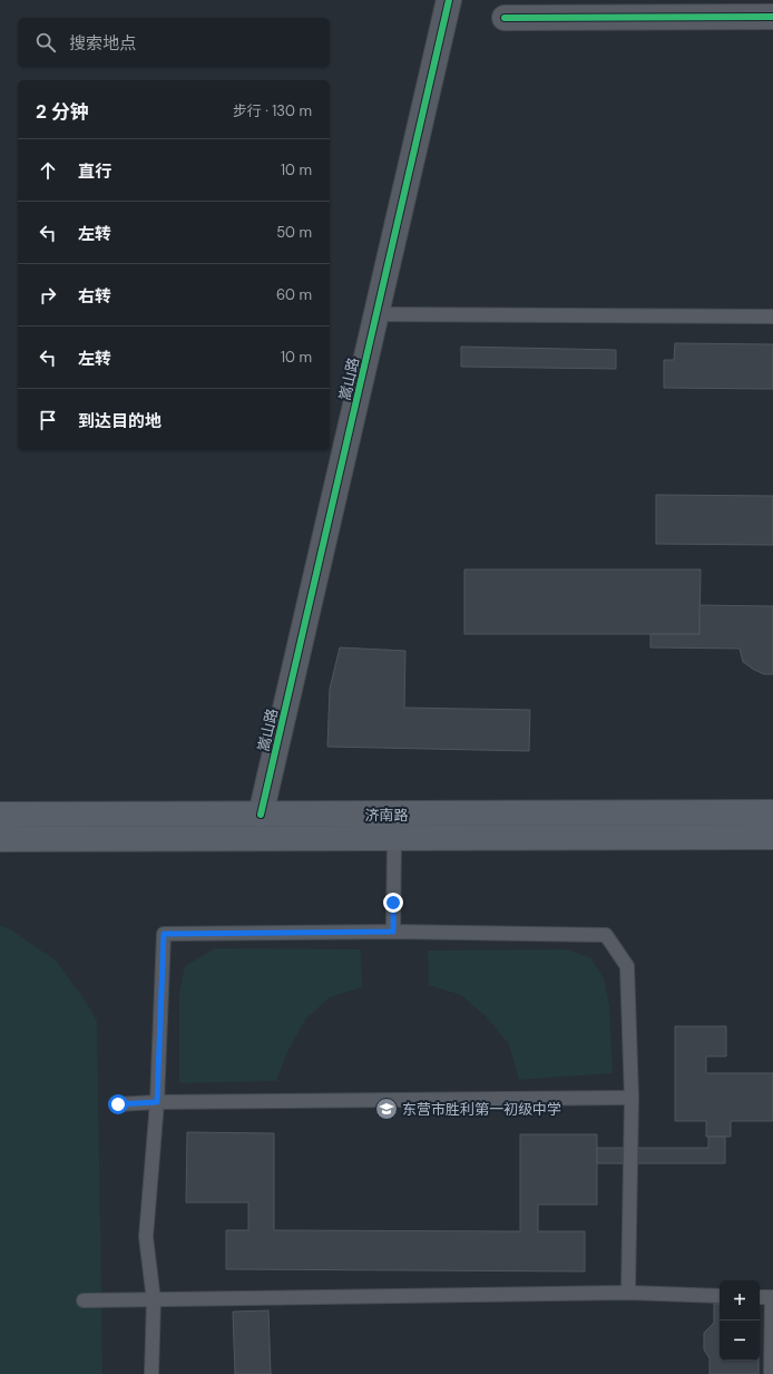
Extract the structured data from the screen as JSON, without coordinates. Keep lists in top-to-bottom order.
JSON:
{
  "streets": {
    "main road": ["济南路"],
    "street": ["嵩山路"]
  },
  "crossings": [
    ["嵩山路", "济南路"]
  ],
  "places": {
    "school or university": ["东营市胜利第一初级中学"]
  },
  "page": {
    "search": "搜索地点",
    "heading": ["2 分钟", "步行 · 130 m"],
    "list": [
      ["直行", "10 m"],
      ["左转", "50 m"],
      ["右转", "60 m"],
      ["左转", "10 m"],
      "到达目的地"
    ],
    "map_buttons": ["+", "−"]
  }
}
